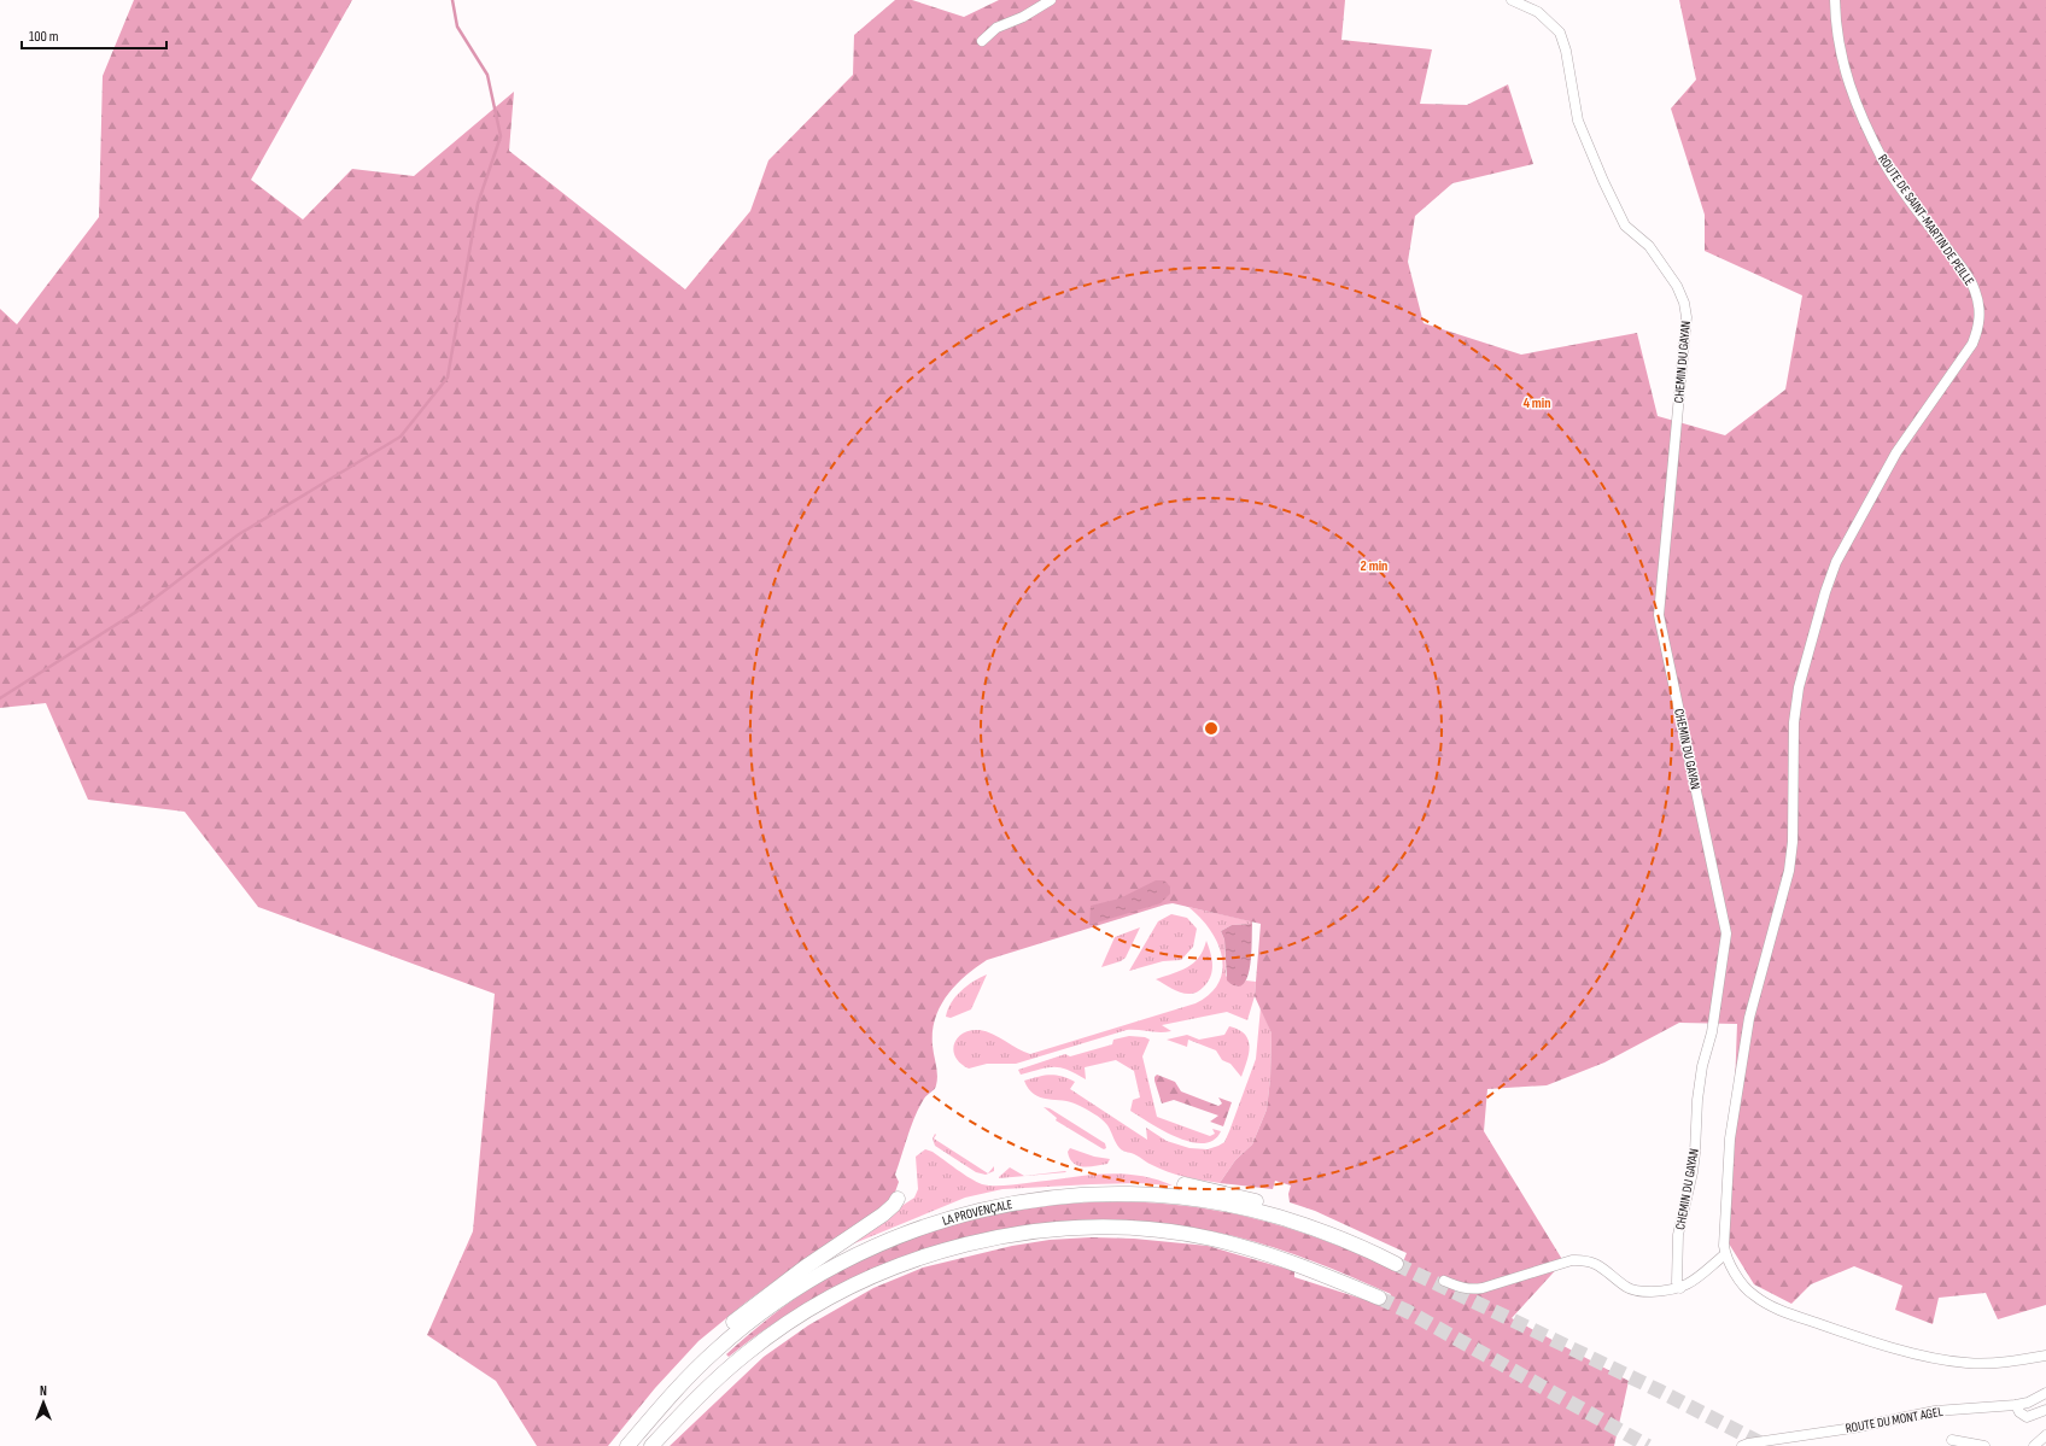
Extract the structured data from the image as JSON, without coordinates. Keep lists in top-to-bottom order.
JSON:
{
  "streets": {
    "highway": ["LA PROVENÇALE"],
    "street": ["ROUTE DE SAINT-MARTIN DE PEILLE", "CHEMIN DU GAYAN", "ROUTE DU MONT AGEL"]
  },
  "scale_bar": "100 m",
  "north": "top",
  "rings": ["4 min", "2 min"]
}
